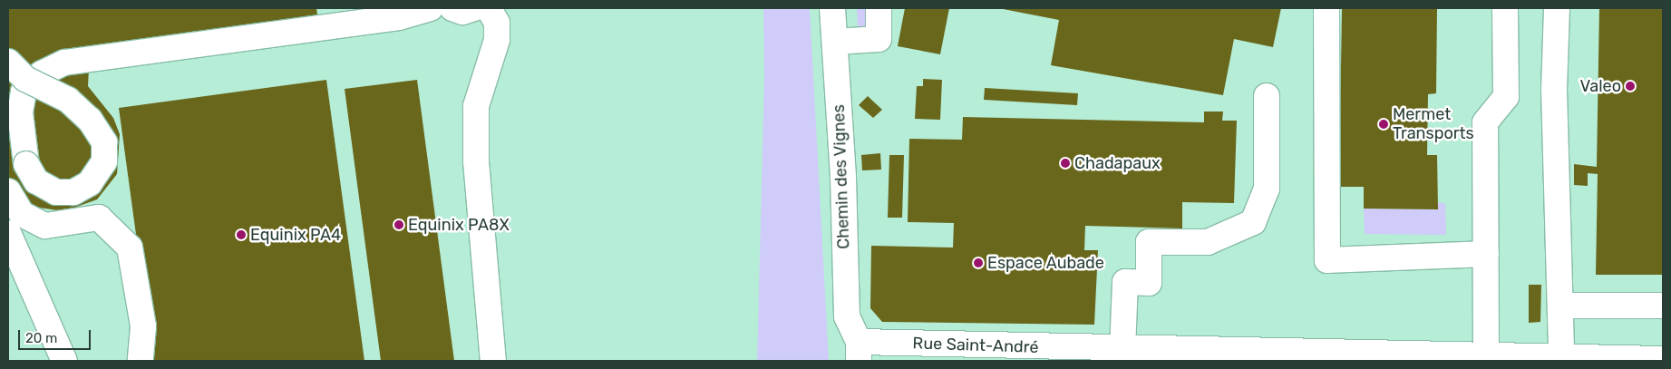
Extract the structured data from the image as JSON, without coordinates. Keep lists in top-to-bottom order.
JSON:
{
  "streets": {
    "street": ["Chemin des Vignes", "Rue Saint-André"]
  },
  "crossings": [
    ["Chemin des Vignes", "Rue Saint-André"]
  ],
  "places": [
    "Valeo",
    "Mermet Transports",
    "Chadapaux",
    "Equinix PA8X",
    "Equinix PA4",
    "Espace Aubade"
  ],
  "scale_bar": "20 m"
}
